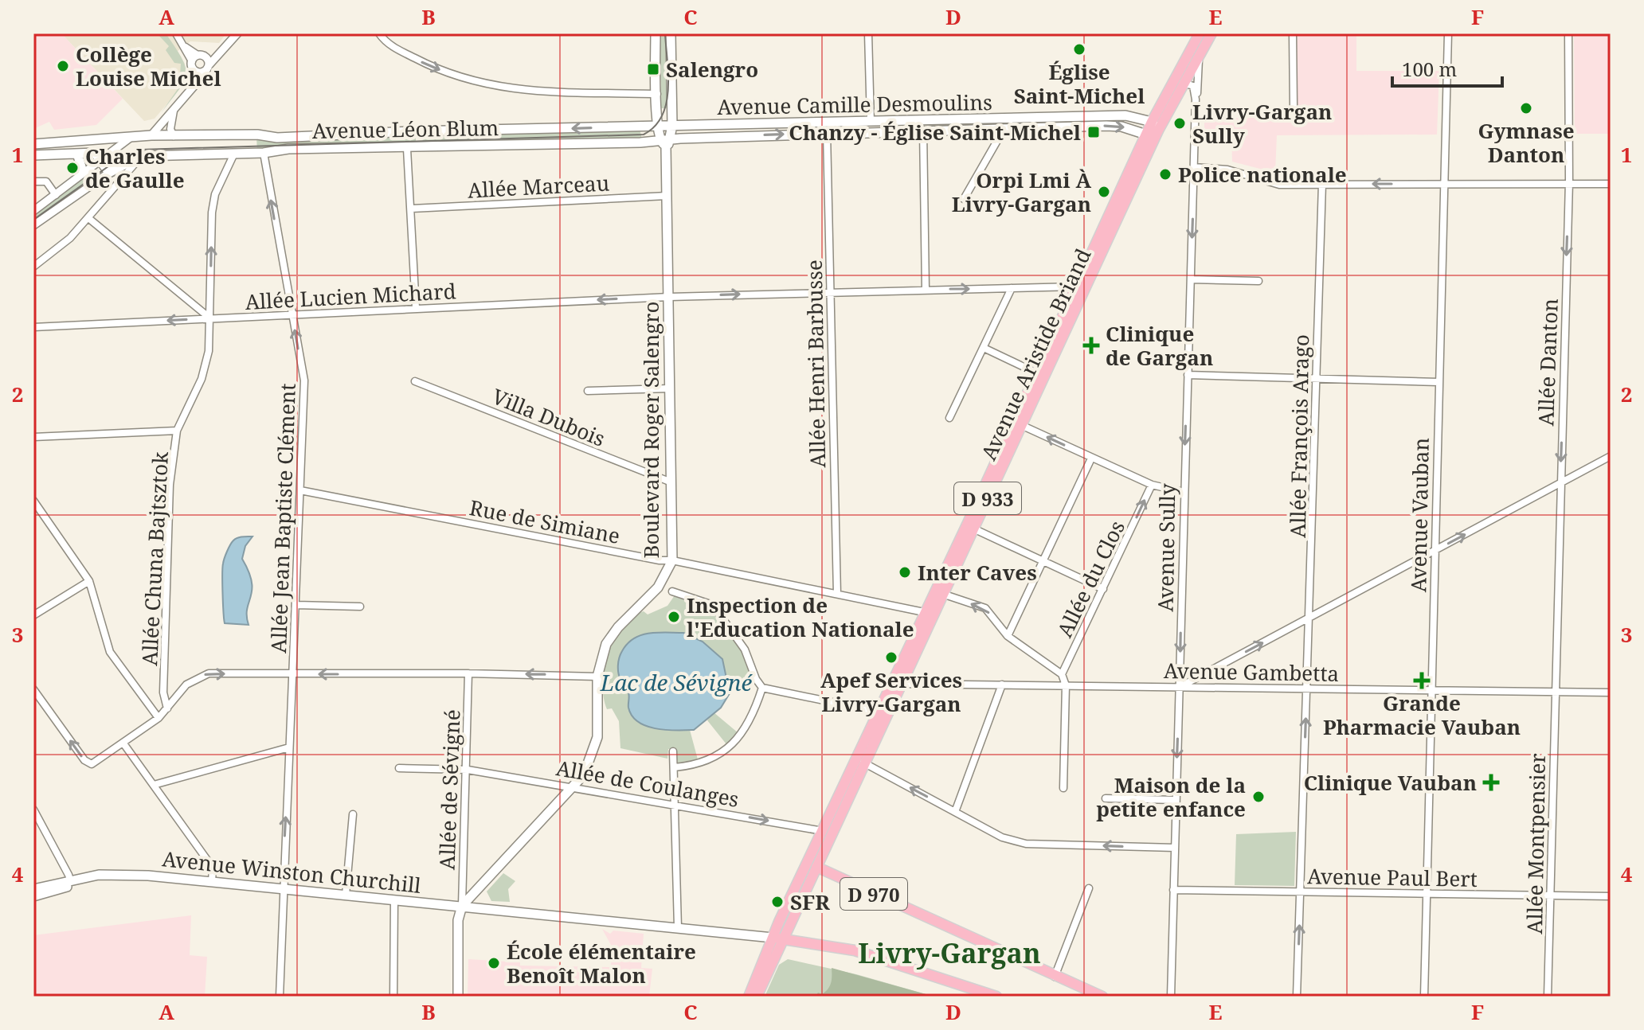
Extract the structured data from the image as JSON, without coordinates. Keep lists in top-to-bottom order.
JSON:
{
  "streets": {
    "main road": [
      "Avenue Camille Desmoulins",
      "Avenue Léon Blum",
      "Avenue Aristide Briand",
      "Boulevard Roger Salengro",
      "D 933",
      "Avenue Winston Churchill",
      "D 970"
    ],
    "street": [
      "Allée Marceau",
      "Allée Lucien Michard",
      "Allée Danton",
      "Allée Henri Barbusse",
      "Villa Dubois",
      "Allée François Arago",
      "Avenue Vauban",
      "Allée Jean Baptiste Clément",
      "Rue de Simiane",
      "Avenue Sully",
      "Allée Chuna Bajtsztok",
      "Allée du Clos",
      "Avenue Gambetta",
      "Allée de Coulanges",
      "Allée de Sévigné",
      "Allée Montpensier",
      "Avenue Paul Bert"
    ]
  },
  "crossings": [
    ["Avenue Camille Desmoulins", "Avenue Léon Blum"],
    ["Avenue Camille Desmoulins", "Avenue Aristide Briand"],
    ["Avenue Camille Desmoulins", "Allée Henri Barbusse"],
    ["Avenue Camille Desmoulins", "Boulevard Roger Salengro"],
    ["Avenue Léon Blum", "Boulevard Roger Salengro"],
    ["Avenue Léon Blum", "Allée Jean Baptiste Clément"],
    ["Avenue Léon Blum", "Allée Chuna Bajtsztok"],
    ["Allée Marceau", "Boulevard Roger Salengro"],
    ["Allée Lucien Michard", "Avenue Aristide Briand"],
    ["Allée Lucien Michard", "Allée Henri Barbusse"],
    ["Allée Lucien Michard", "Boulevard Roger Salengro"],
    ["Allée Lucien Michard", "Allée Jean Baptiste Clément"],
    ["Allée Lucien Michard", "Allée Chuna Bajtsztok"],
    ["Avenue Aristide Briand", "D 933"],
    ["Avenue Aristide Briand", "Rue de Simiane"],
    ["Avenue Aristide Briand", "Avenue Sully"],
    ["Avenue Aristide Briand", "Avenue Gambetta"],
    ["Avenue Aristide Briand", "Allée de Coulanges"],
    ["Avenue Aristide Briand", "Avenue Winston Churchill"],
    ["Avenue Aristide Briand", "D 970"],
    ["Allée Danton", "Avenue Gambetta"],
    ["Allée Danton", "Allée Montpensier"],
    ["Allée Henri Barbusse", "Rue de Simiane"],
    ["Villa Dubois", "Boulevard Roger Salengro"],
    ["Boulevard Roger Salengro", "Rue de Simiane"],
    ["Boulevard Roger Salengro", "Allée de Coulanges"],
    ["Boulevard Roger Salengro", "Allée de Sévigné"],
    ["Boulevard Roger Salengro", "Avenue Winston Churchill"],
    ["Allée François Arago", "Avenue Gambetta"],
    ["Allée François Arago", "Avenue Paul Bert"],
    ["D 933", "Avenue Winston Churchill"],
    ["Avenue Vauban", "Avenue Gambetta"],
    ["Avenue Vauban", "Avenue Paul Bert"],
    ["Allée Jean Baptiste Clément", "Rue de Simiane"],
    ["Allée Jean Baptiste Clément", "Avenue Winston Churchill"],
    ["Avenue Sully", "Avenue Gambetta"],
    ["Avenue Sully", "Avenue Paul Bert"],
    ["Avenue Gambetta", "Allée Montpensier"],
    ["Allée de Coulanges", "Allée de Sévigné"],
    ["Allée de Sévigné", "Avenue Winston Churchill"],
    ["Allée Montpensier", "Avenue Paul Bert"]
  ],
  "one_way": [
    "Allée Danton",
    "Allée François Arago",
    "Allée Jean Baptiste Clément",
    "Avenue Sully",
    "Allée du Clos"
  ],
  "districts": ["Livry-Gargan"],
  "water": ["Lac de Sévigné"],
  "places": {
    "other": [
      "Église Saint-Michel",
      "Collège Louise Michel",
      "Gymnase Danton",
      "Livry-Gargan Sully",
      "Charles de Gaulle",
      "Police nationale",
      "Orpi Lmi À Livry-Gargan",
      "Inter Caves",
      "Inspection de l'Education Nationale",
      "Apef Services Livry-Gargan",
      "Maison de la petite enfance",
      "SFR",
      "École élémentaire Benoît Malon"
    ],
    "transit": ["Salengro", "Chanzy - Église Saint-Michel"],
    "health": ["Clinique de Gargan", "Grande Pharmacie Vauban", "Clinique Vauban"]
  },
  "scale_bar": "100 m",
  "grid": {
    "columns": [
      "A",
      "B",
      "C",
      "D",
      "E",
      "F"
    ],
    "rows": [
      "1",
      "2",
      "3",
      "4"
    ]
  }
}
